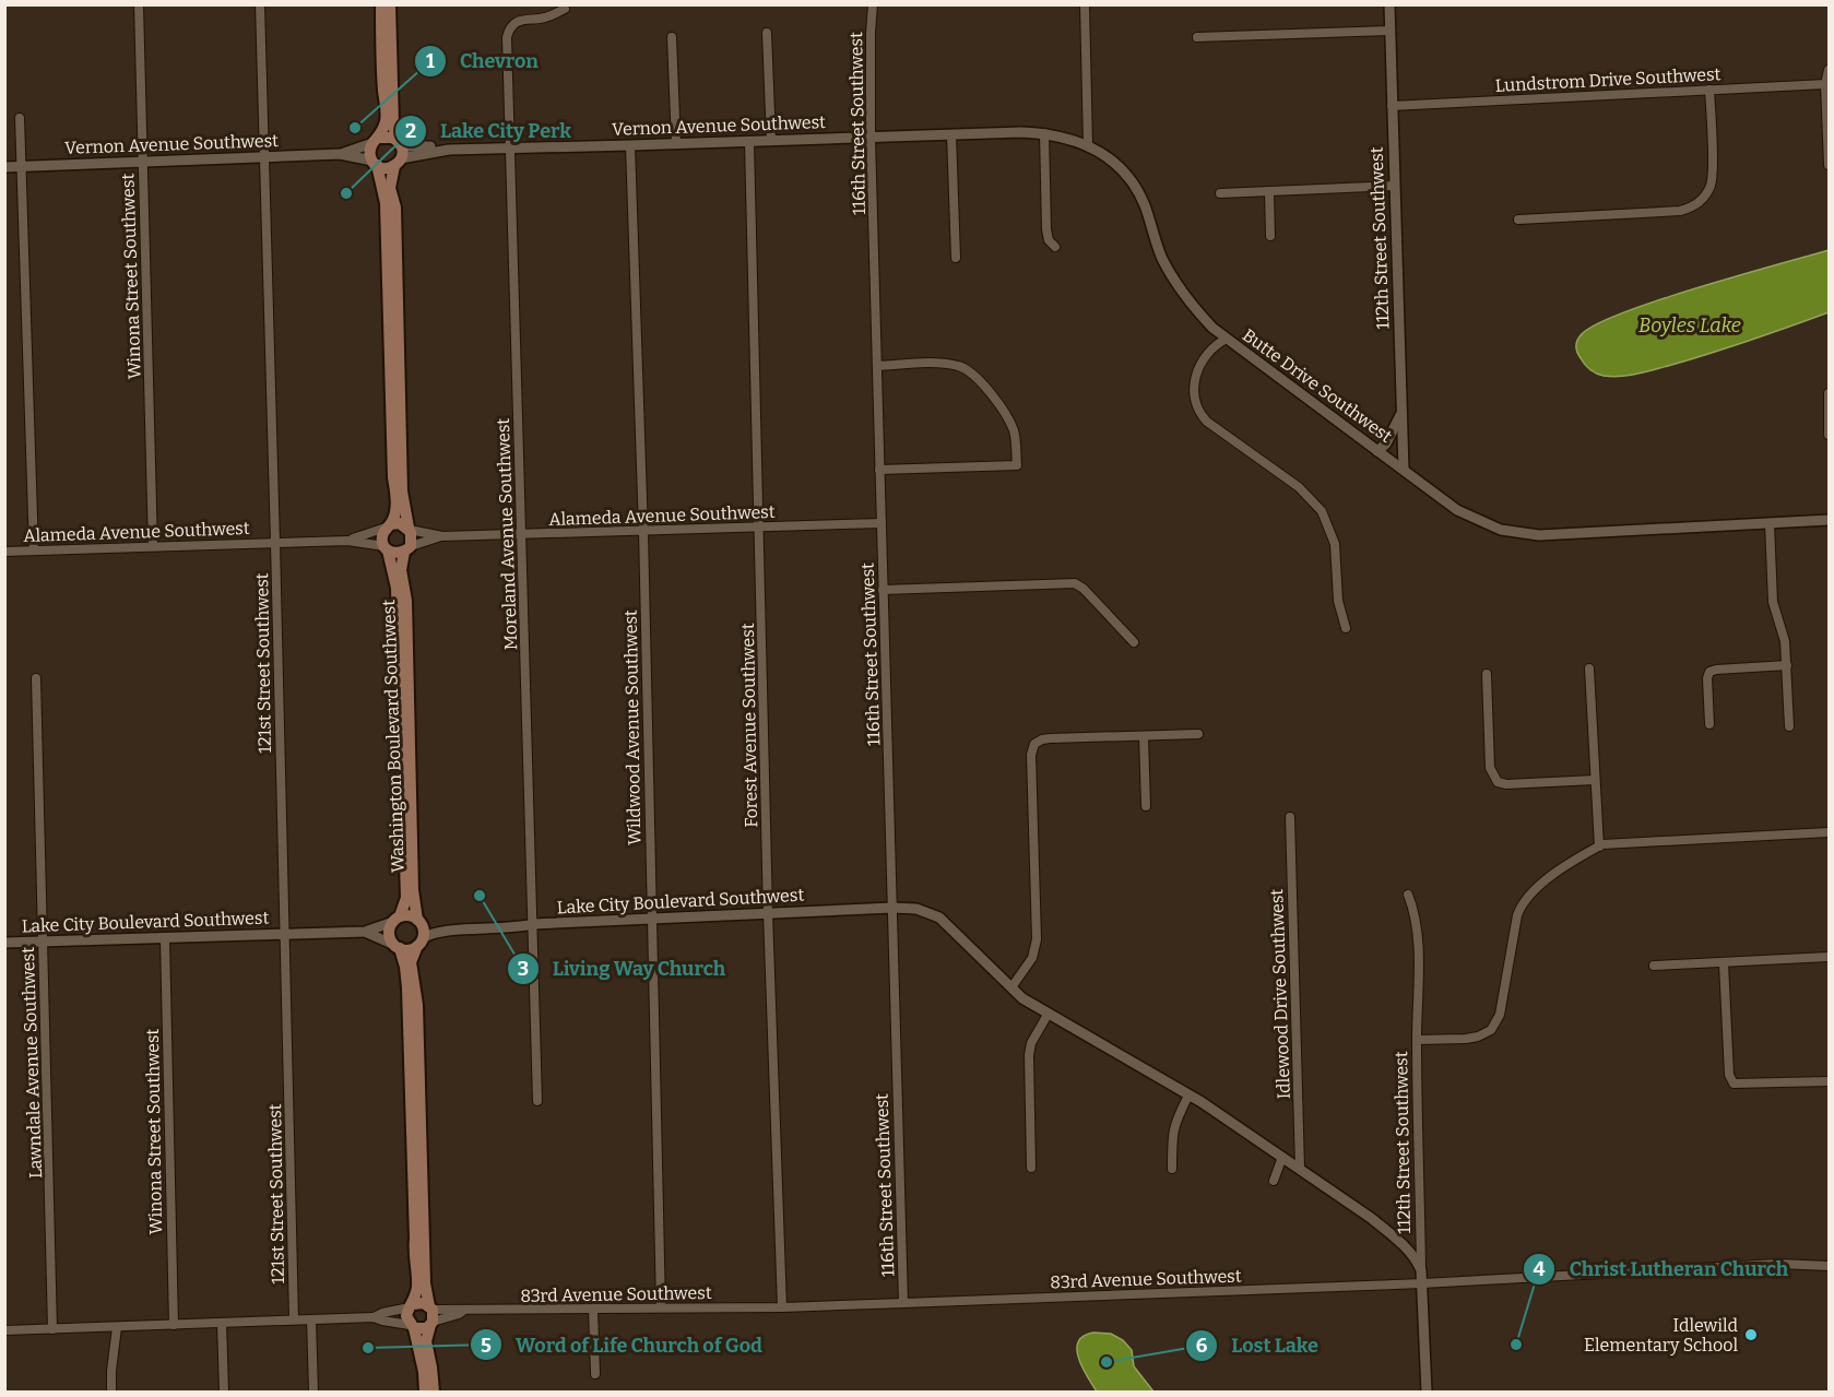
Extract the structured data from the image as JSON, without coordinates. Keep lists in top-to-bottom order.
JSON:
{
  "streets": {
    "main road": ["Washington Boulevard Southwest"],
    "street": [
      "Lundstrom Drive Southwest",
      "116th Street Southwest",
      "Vernon Avenue Southwest",
      "112th Street Southwest",
      "Winona Street Southwest",
      "Butte Drive Southwest",
      "Alameda Avenue Southwest",
      "Moreland Avenue Southwest",
      "121st Street Southwest",
      "Forest Avenue Southwest",
      "Wildwood Avenue Southwest",
      "Lake City Boulevard Southwest",
      "Idlewood Drive Southwest",
      "Lawndale Avenue Southwest",
      "83rd Avenue Southwest"
    ]
  },
  "crossings": [
    ["Lundstrom Drive Southwest", "112th Street Southwest"],
    ["116th Street Southwest", "Vernon Avenue Southwest"],
    ["116th Street Southwest", "Butte Drive Southwest"],
    ["116th Street Southwest", "Alameda Avenue Southwest"],
    ["116th Street Southwest", "Lake City Boulevard Southwest"],
    ["116th Street Southwest", "83rd Avenue Southwest"],
    ["Vernon Avenue Southwest", "Winona Street Southwest"],
    ["Vernon Avenue Southwest", "Butte Drive Southwest"],
    ["Vernon Avenue Southwest", "Moreland Avenue Southwest"],
    ["Vernon Avenue Southwest", "121st Street Southwest"],
    ["Vernon Avenue Southwest", "Forest Avenue Southwest"],
    ["Vernon Avenue Southwest", "Wildwood Avenue Southwest"],
    ["112th Street Southwest", "Butte Drive Southwest"],
    ["112th Street Southwest", "83rd Avenue Southwest"],
    ["Winona Street Southwest", "Alameda Avenue Southwest"],
    ["Winona Street Southwest", "Lake City Boulevard Southwest"],
    ["Alameda Avenue Southwest", "Moreland Avenue Southwest"],
    ["Alameda Avenue Southwest", "121st Street Southwest"],
    ["Alameda Avenue Southwest", "Forest Avenue Southwest"],
    ["Alameda Avenue Southwest", "Wildwood Avenue Southwest"],
    ["Alameda Avenue Southwest", "Washington Boulevard Southwest"],
    ["Moreland Avenue Southwest", "Lake City Boulevard Southwest"],
    ["121st Street Southwest", "Lake City Boulevard Southwest"],
    ["Forest Avenue Southwest", "Lake City Boulevard Southwest"],
    ["Forest Avenue Southwest", "83rd Avenue Southwest"],
    ["Wildwood Avenue Southwest", "Lake City Boulevard Southwest"],
    ["Wildwood Avenue Southwest", "83rd Avenue Southwest"],
    ["Washington Boulevard Southwest", "Lake City Boulevard Southwest"],
    ["Lake City Boulevard Southwest", "Lawndale Avenue Southwest"]
  ],
  "water": ["Boyles Lake"],
  "places": [
    "Chevron",
    "Lake City Perk",
    "Living Way Church",
    "Idlewild Elementary School",
    "Christ Lutheran Church",
    "Word of Life Church of God",
    "Lost Lake"
  ]
}
